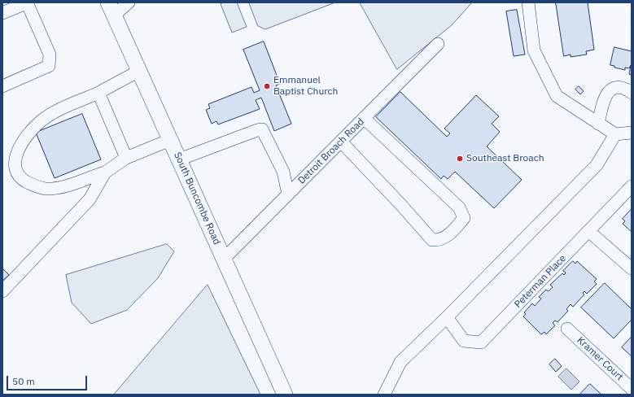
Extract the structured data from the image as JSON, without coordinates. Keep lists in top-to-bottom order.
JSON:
{
  "streets": {
    "main road": ["South Buncombe Road"],
    "street": ["Detroit Broach Road", "Peterman Place", "Kramer Court"]
  },
  "crossings": [
    ["Detroit Broach Road", "South Buncombe Road"]
  ],
  "places": ["Emmanuel Baptist Church", "Southeast Broach"],
  "scale_bar": "50 m"
}
